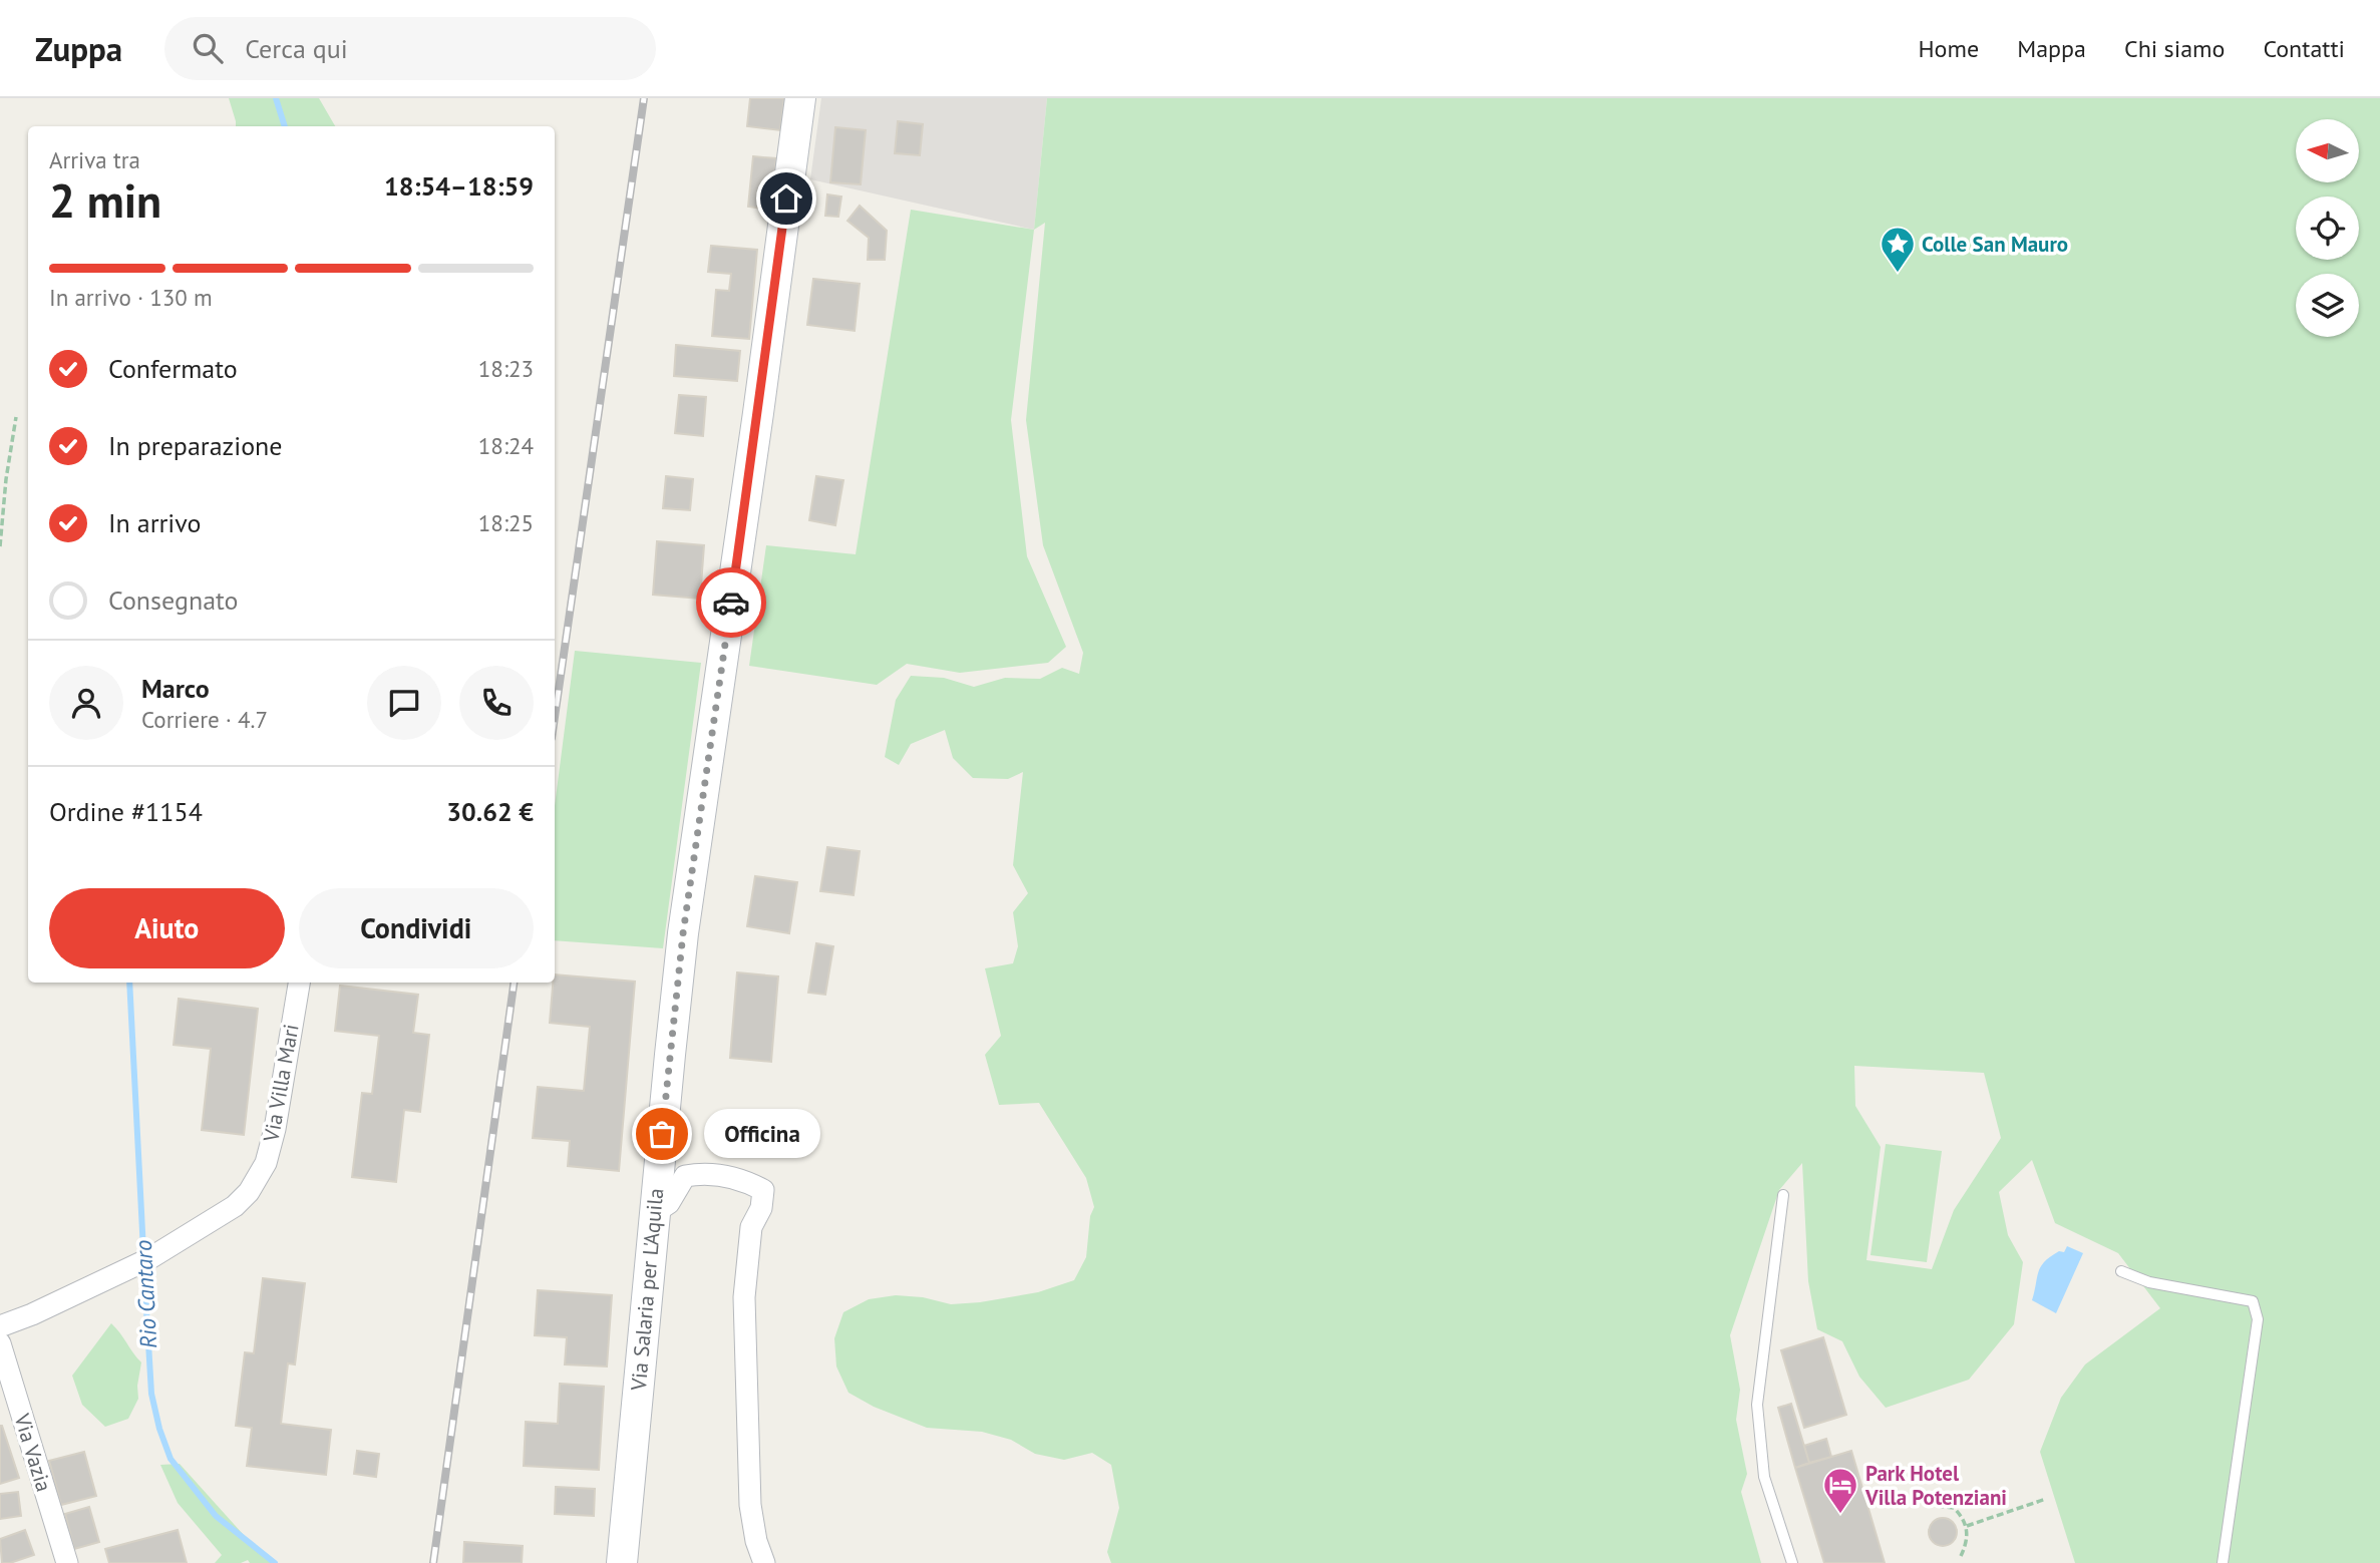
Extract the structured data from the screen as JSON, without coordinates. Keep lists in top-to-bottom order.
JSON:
{
  "streets": {
    "main road": ["Via Salaria per L'Aquila"],
    "street": ["Via Villa Mari", "Via Vazia"]
  },
  "water": ["Rio Cantaro"],
  "places": {
    "place": ["Colle San Mauro"],
    "other": ["Officina"],
    "hotel": ["Park Hotel Villa Potenziani"]
  },
  "north": "left",
  "page": {
    "header": "Zuppa",
    "search": "Cerca qui",
    "nav": [
      "Home",
      "Mappa",
      "Chi siamo",
      "Contatti"
    ],
    "heading": ["2 min", "Arriva tra", "18:54–18:59"],
    "panel": [
      "Marco",
      "Corriere · 4.7",
      "Ordine #1154",
      "30.62 €"
    ],
    "bar": "In arrivo · 130 m",
    "list": [
      ["Confermato", "18:23"],
      ["In preparazione", "18:24"],
      ["In arrivo", "18:25"],
      "Consegnato"
    ],
    "buttons": ["Aiuto", "Condividi"],
    "bubble": "Officina"
  }
}
